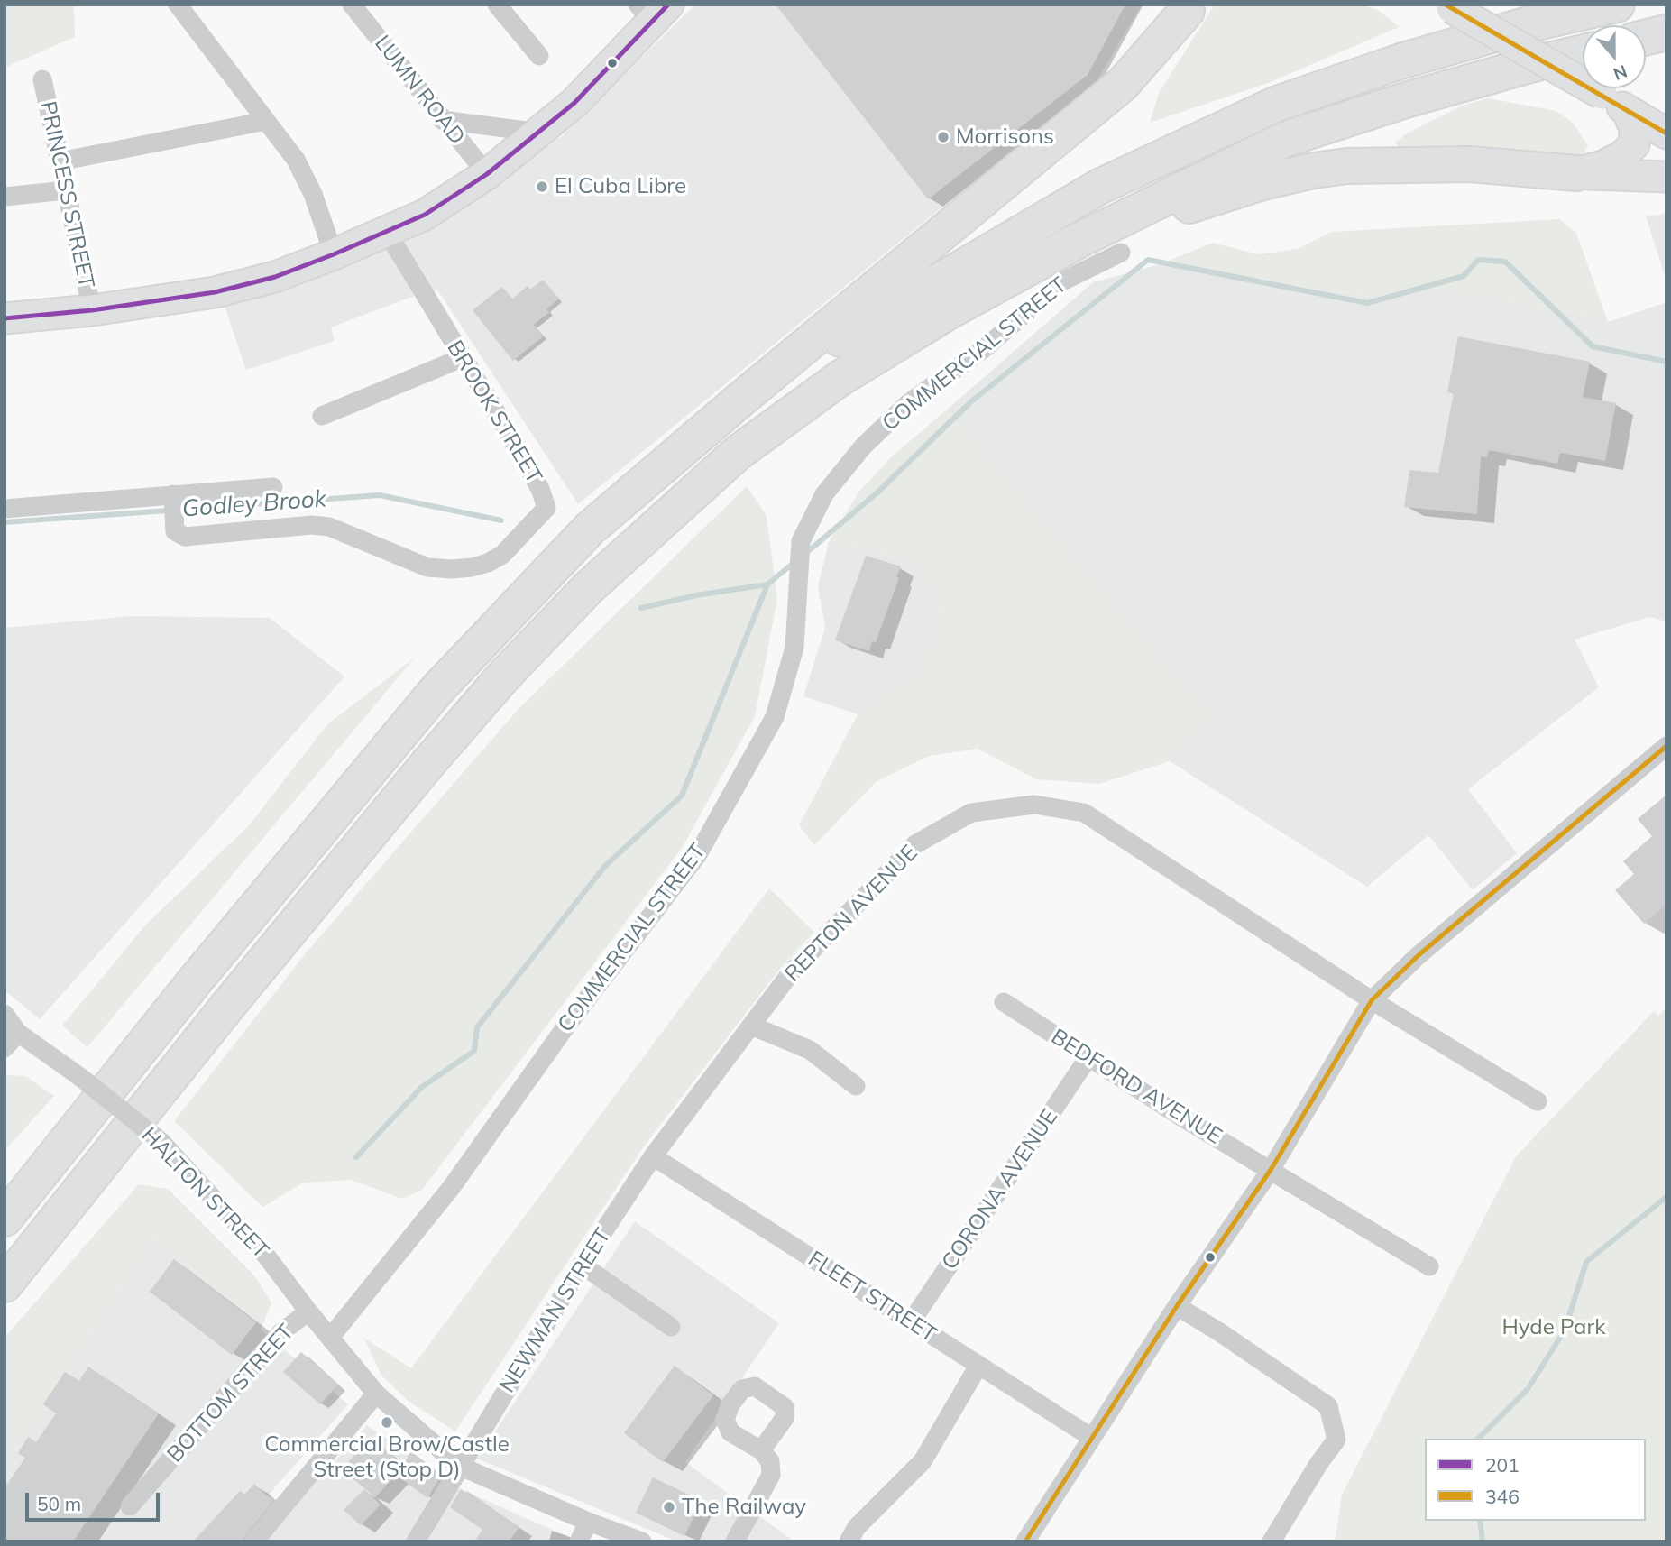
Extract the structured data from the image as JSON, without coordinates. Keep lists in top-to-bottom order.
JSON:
{
  "streets": {
    "street": [
      "LUMN ROAD",
      "PRINCESS STREET",
      "COMMERCIAL STREET",
      "BROOK STREET",
      "REPTON AVENUE",
      "BEDFORD AVENUE",
      "CORONA AVENUE",
      "HALTON STREET",
      "FLEET STREET",
      "NEWMAN STREET",
      "BOTTOM STREET"
    ]
  },
  "crossings": [
    ["COMMERCIAL STREET", "HALTON STREET"],
    ["REPTON AVENUE", "FLEET STREET"],
    ["REPTON AVENUE", "NEWMAN STREET"],
    ["BEDFORD AVENUE", "CORONA AVENUE"],
    ["CORONA AVENUE", "FLEET STREET"],
    ["HALTON STREET", "NEWMAN STREET"],
    ["HALTON STREET", "BOTTOM STREET"],
    ["FLEET STREET", "NEWMAN STREET"]
  ],
  "water": ["Godley Brook"],
  "parks": ["Hyde Park"],
  "places": [
    "Morrisons",
    "El Cuba Libre",
    "Commercial Brow/Castle Street (Stop D)",
    "The Railway"
  ],
  "lines": ["transit line 201", "transit line 346"],
  "legend": ["201", "346"],
  "scale_bar": "50 m",
  "north": "bottom"
}
